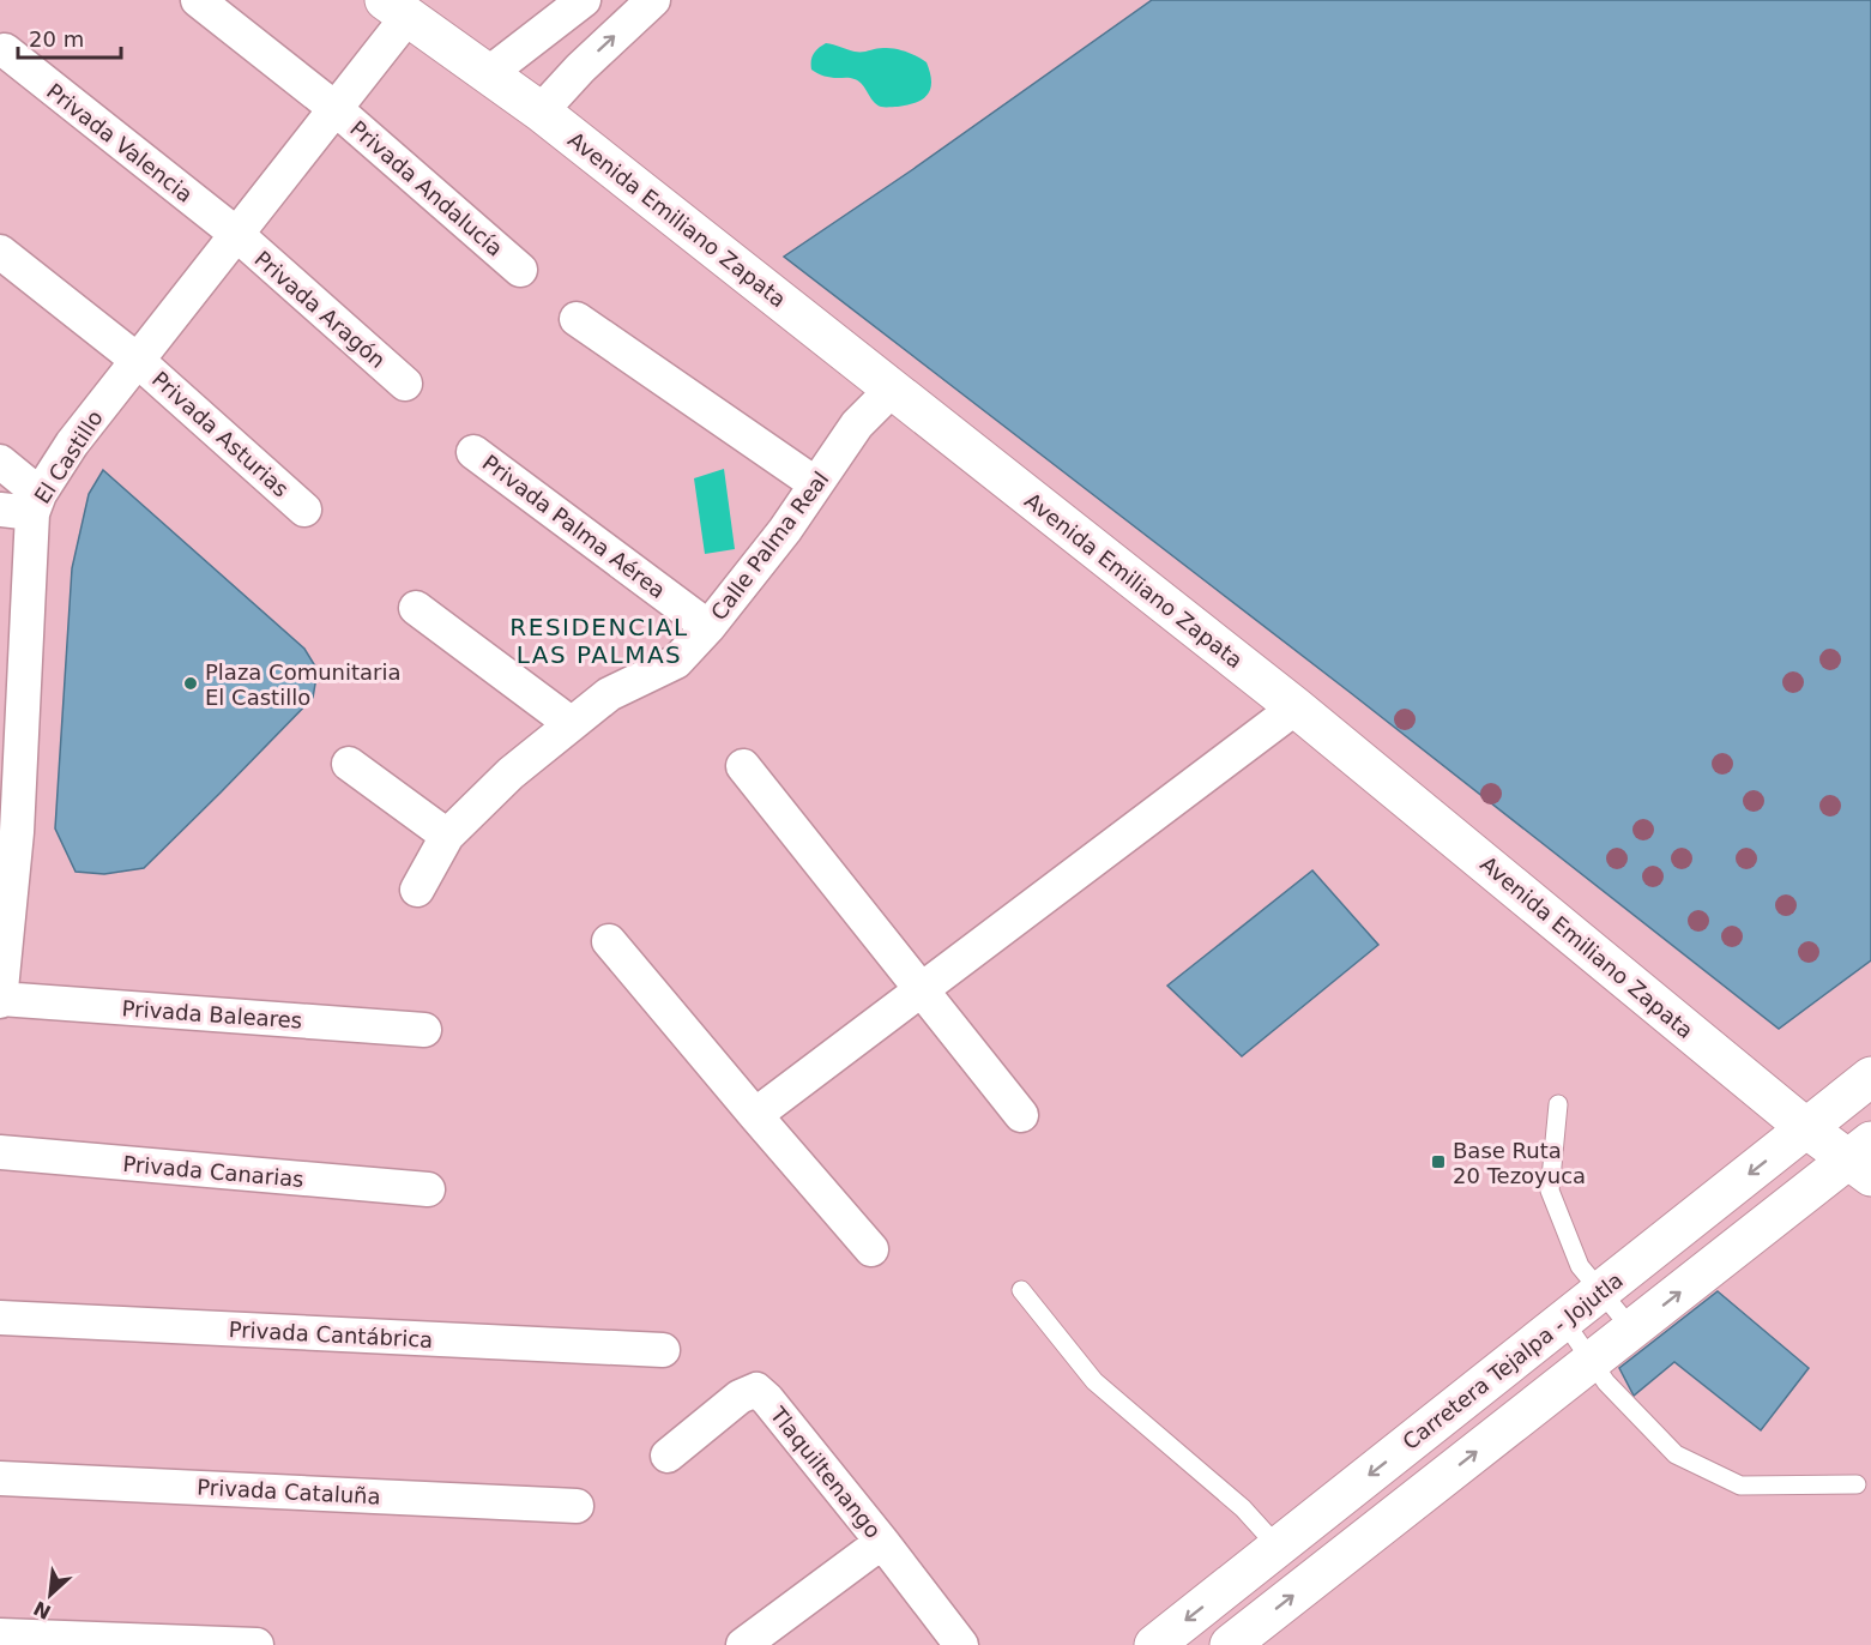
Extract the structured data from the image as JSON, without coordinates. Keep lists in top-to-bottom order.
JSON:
{
  "streets": {
    "street": [
      "Privada Valencia",
      "Privada Andalucía",
      "Avenida Emiliano Zapata",
      "Privada Aragón",
      "Privada Asturias",
      "El Castillo",
      "Privada Palma Aérea",
      "Calle Palma Real",
      "Privada Baleares",
      "Privada Canarias",
      "Privada Cantábrica",
      "Carretera Tejalpa - Jojutla",
      "Tlaquiltenango",
      "Privada Cataluña"
    ]
  },
  "crossings": [
    ["Privada Valencia", "Privada Aragón"],
    ["Privada Valencia", "El Castillo"],
    ["Privada Andalucía", "El Castillo"],
    ["Avenida Emiliano Zapata", "El Castillo"],
    ["Avenida Emiliano Zapata", "Calle Palma Real"],
    ["Avenida Emiliano Zapata", "Carretera Tejalpa - Jojutla"],
    ["Privada Aragón", "El Castillo"],
    ["Privada Asturias", "El Castillo"],
    ["El Castillo", "Privada Baleares"],
    ["Privada Palma Aérea", "Calle Palma Real"]
  ],
  "districts": ["RESIDENCIAL LAS PALMAS"],
  "places": {
    "other": ["Plaza Comunitaria El Castillo"],
    "transit": ["Base Ruta 20 Tezoyuca"]
  },
  "scale_bar": "20 m",
  "north": "bottom left"
}
